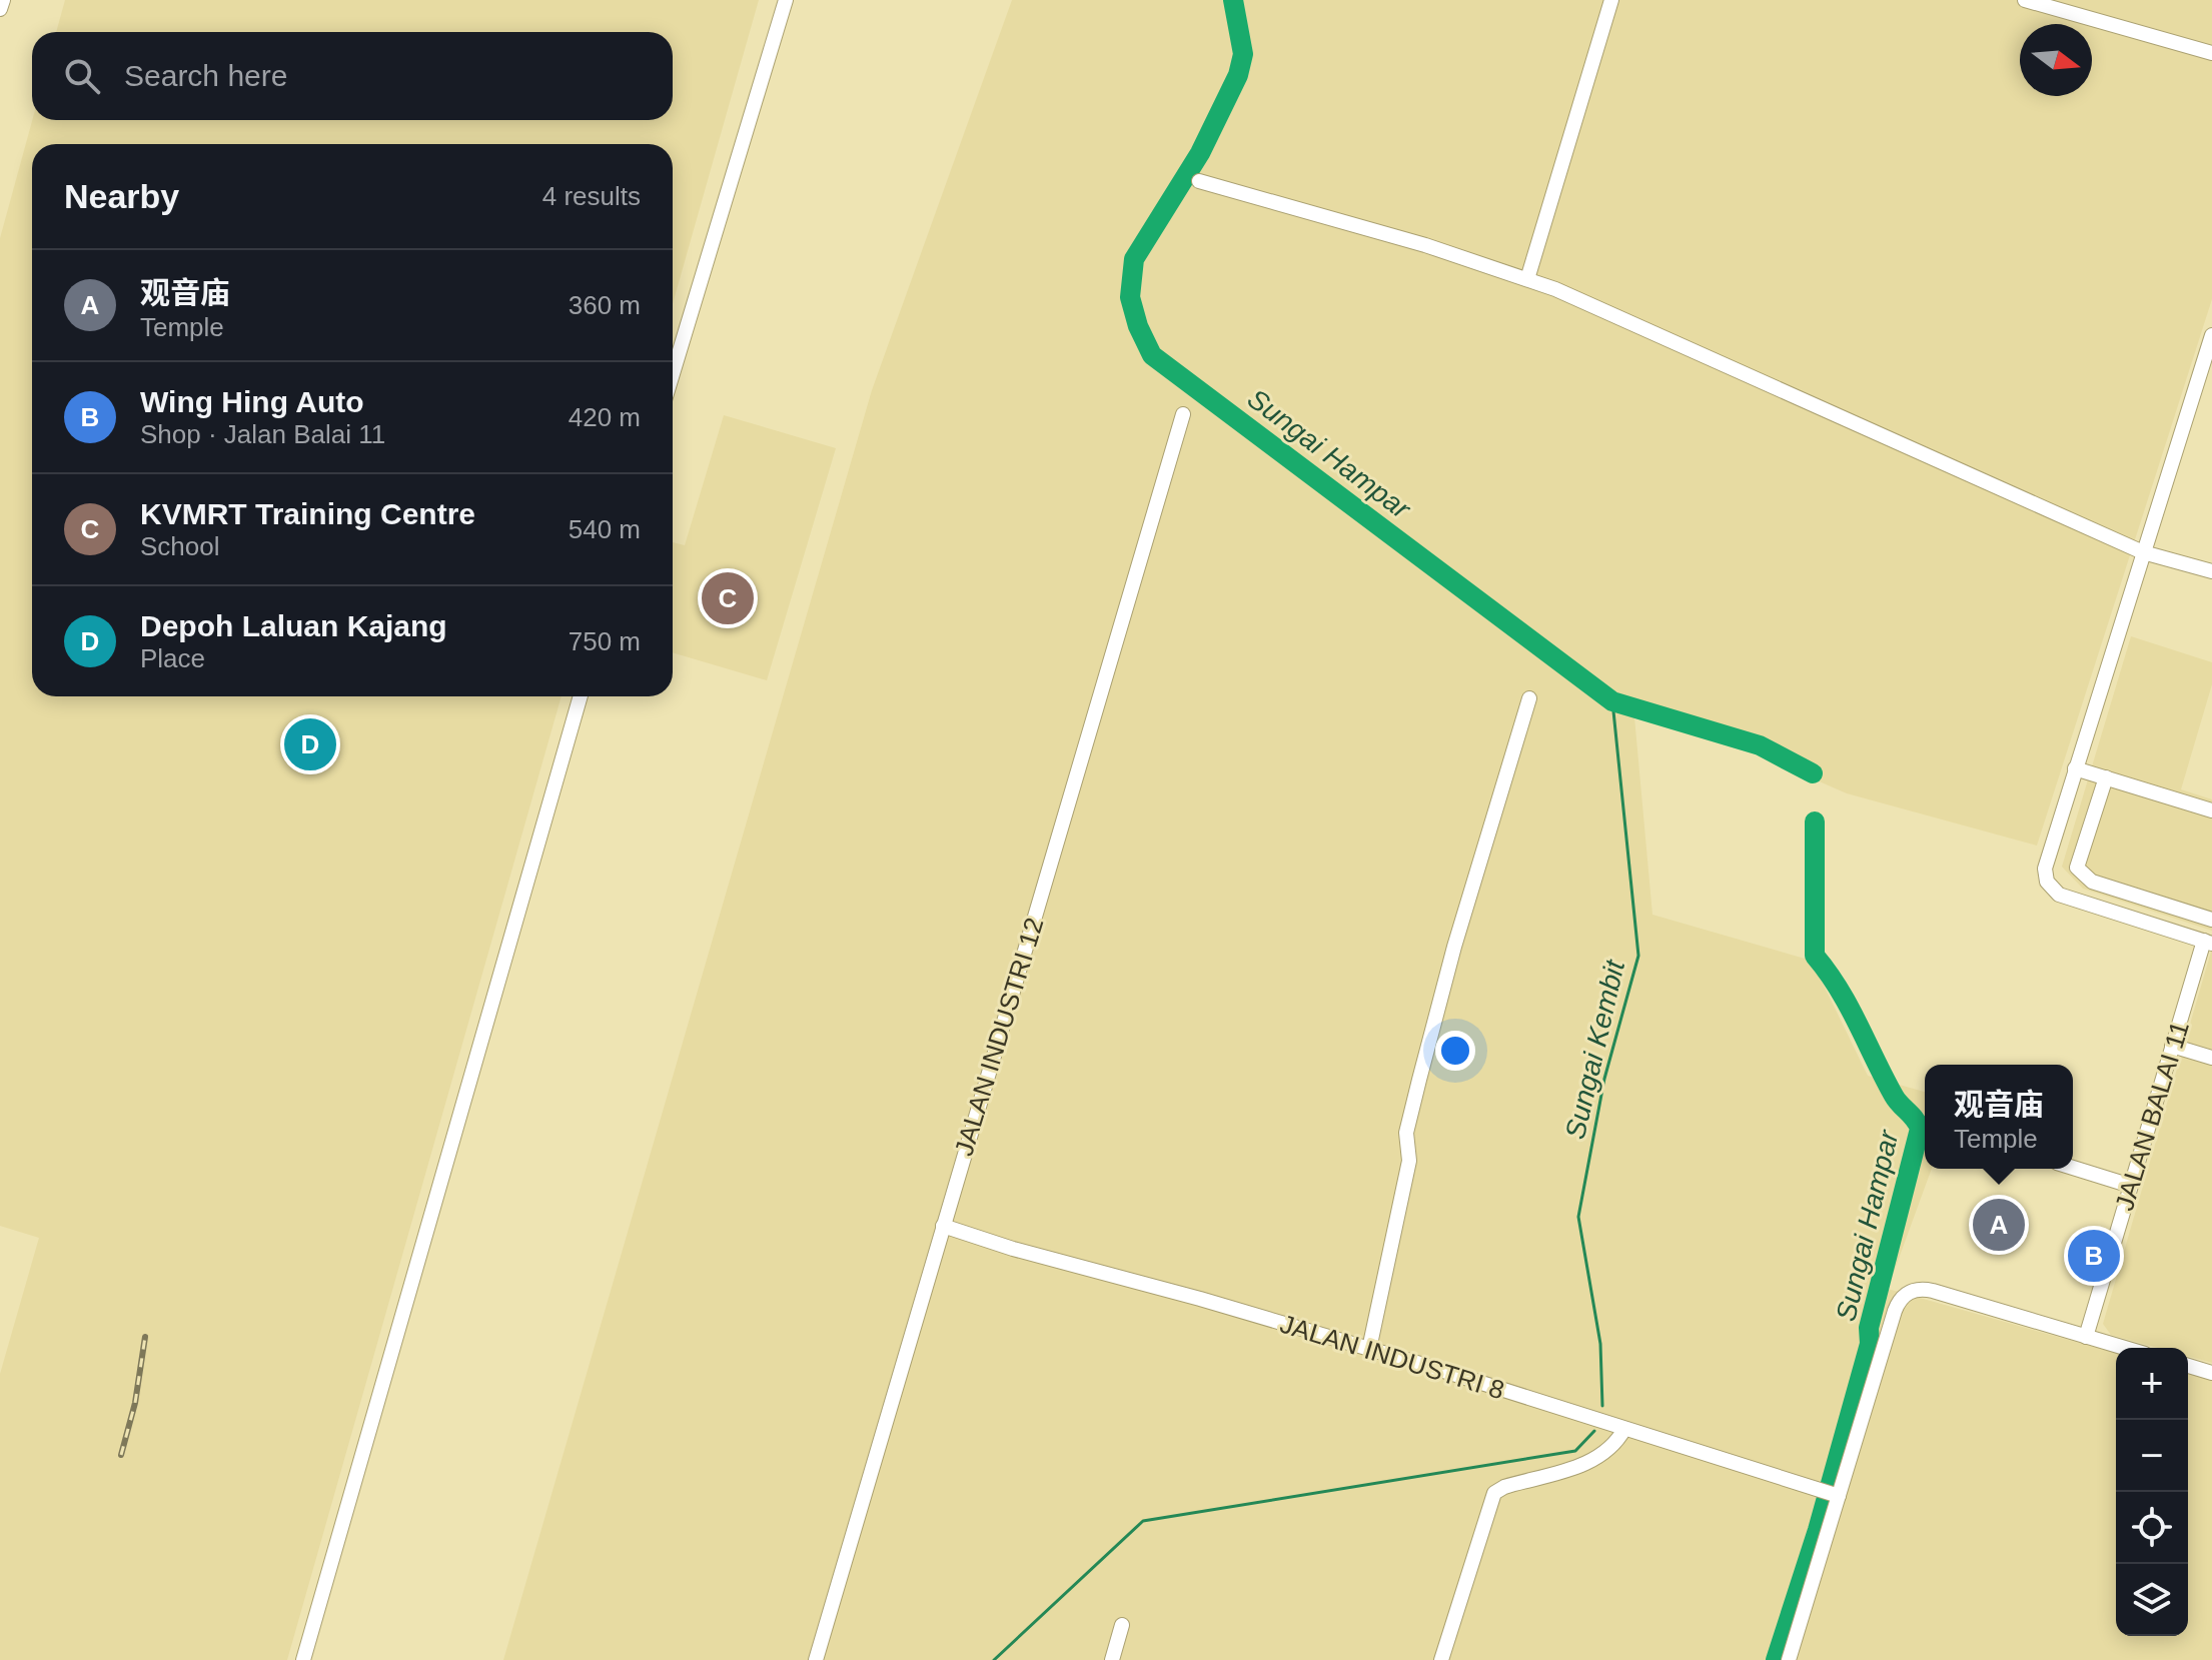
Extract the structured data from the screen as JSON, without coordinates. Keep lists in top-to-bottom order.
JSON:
{
  "streets": {
    "street": ["JALAN INDUSTRI 12", "JALAN BALAI 11", "JALAN INDUSTRI 8"]
  },
  "crossings": [
    ["JALAN INDUSTRI 12", "JALAN INDUSTRI 8"]
  ],
  "water": ["Sungai Hampar", "Sungai Kembit"],
  "north": "right",
  "page": {
    "search": "Search here",
    "heading": ["Nearby", "4 results"],
    "list": [
      {
        "mark": "A",
        "name": "观音庙",
        "note": "Temple",
        "value": "360 m"
      },
      {
        "mark": "B",
        "name": "Wing Hing Auto",
        "note": "Shop · Jalan Balai 11",
        "value": "420 m"
      },
      {
        "mark": "C",
        "name": "KVMRT Training Centre",
        "note": "School",
        "value": "540 m"
      },
      {
        "mark": "D",
        "name": "Depoh Laluan Kajang",
        "note": "Place",
        "value": "750 m"
      }
    ],
    "pins": [
      "C",
      "D",
      "A",
      "B"
    ],
    "popup": ["观音庙", "Temple"],
    "map_buttons": ["+", "−"]
  }
}
